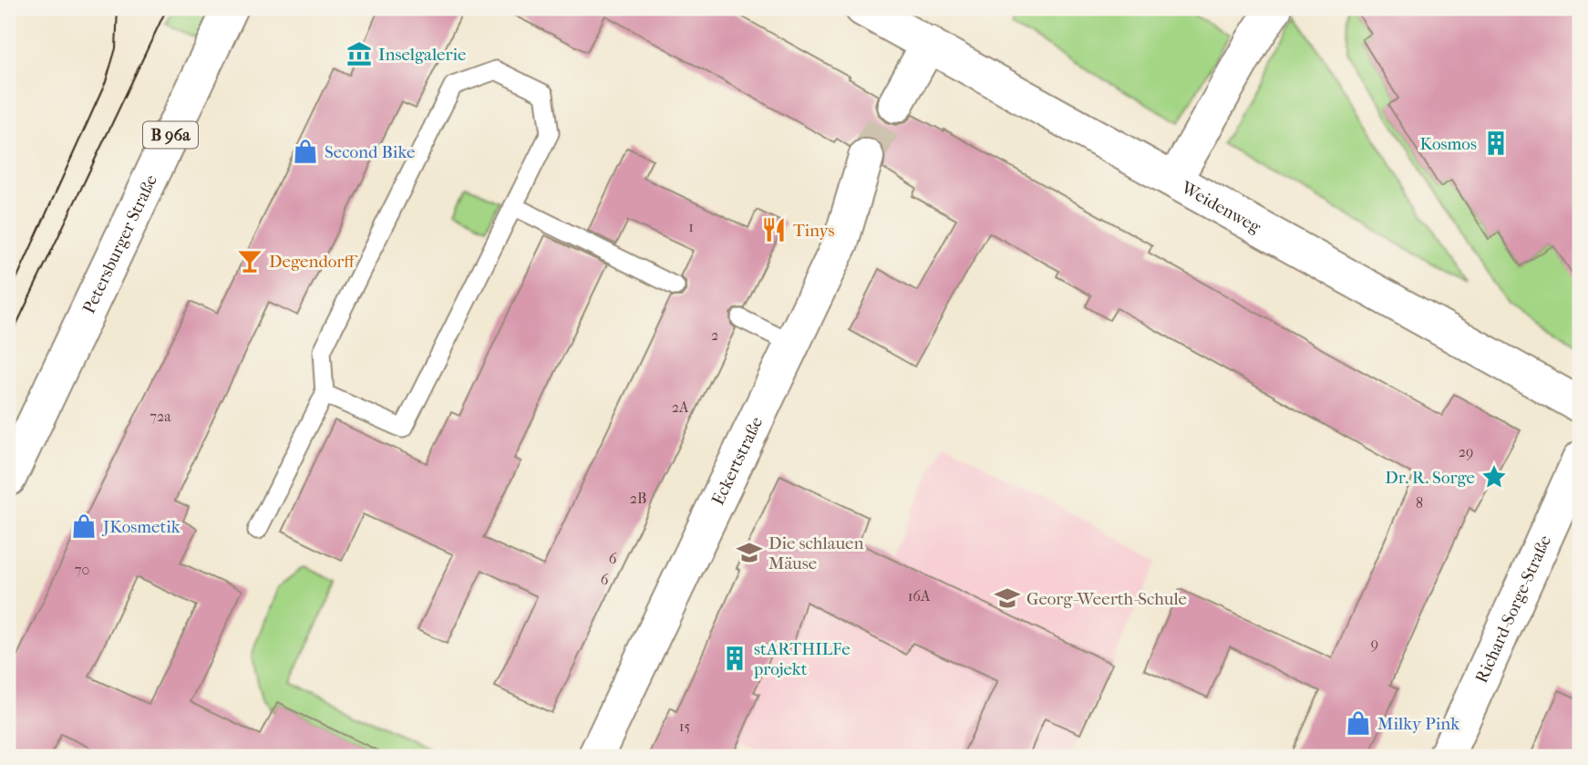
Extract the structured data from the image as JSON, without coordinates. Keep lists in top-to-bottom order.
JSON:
{
  "streets": {
    "street": [
      "B 96a",
      "Weidenweg",
      "Petersburger Straße",
      "Eckertstraße",
      "Richard-Sorge-Straße"
    ]
  },
  "places": {
    "museum": ["Inselgalerie"],
    "building": ["Kosmos", "stARTHILFe projekt"],
    "shop": ["Second Bike", "JKosmetik", "Milky Pink"],
    "restaurant": ["Tinys"],
    "bar": ["Degendorff"],
    "place": ["Dr. R. Sorge"],
    "school or university": ["Die schlauen Mäuse", "Georg-Weerth-Schule"]
  },
  "house_numbers": [
    "1",
    "2",
    "2A",
    "72a",
    "29",
    "2B",
    "8",
    "6",
    "70",
    "6",
    "16A",
    "9",
    "15"
  ]
}
